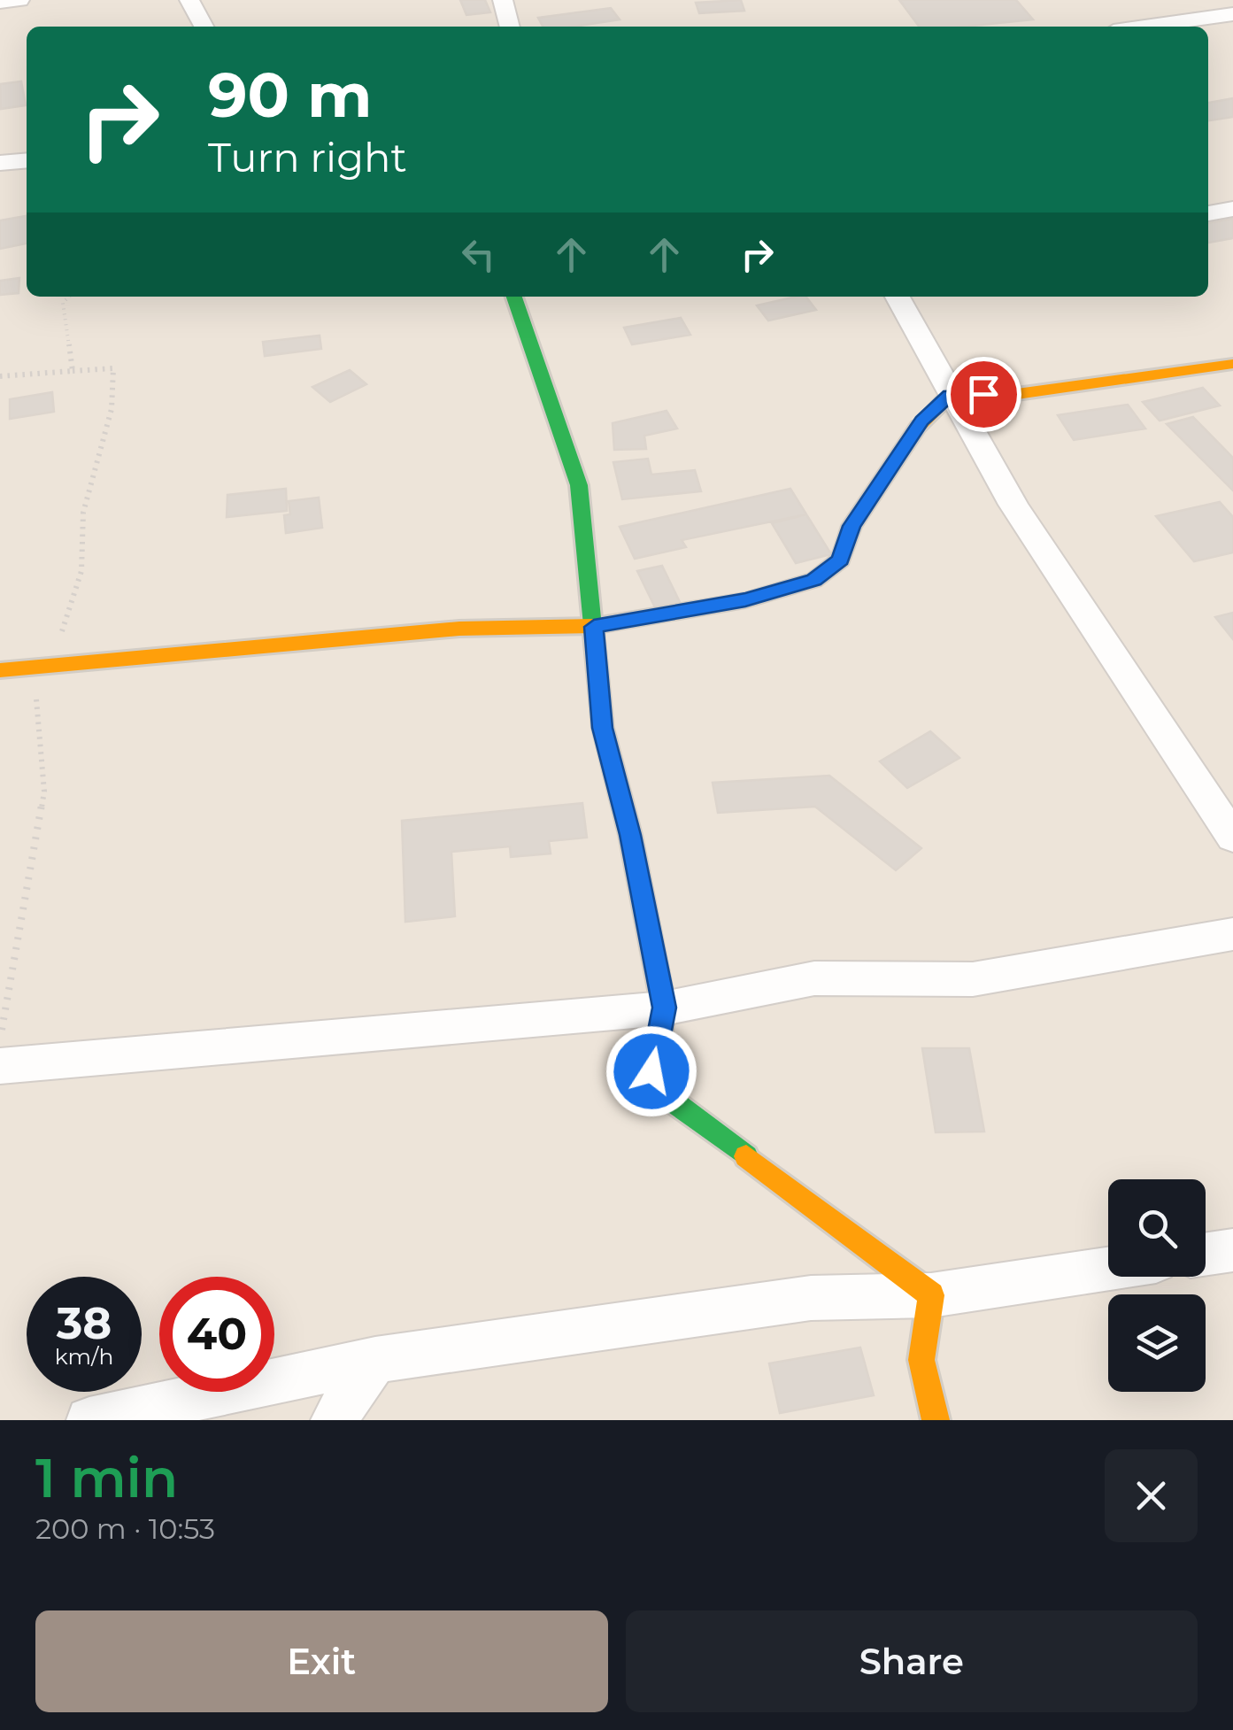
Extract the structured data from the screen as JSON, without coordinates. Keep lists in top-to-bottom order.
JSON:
{
  "page": {
    "turn": ["90 m", "Turn right"],
    "speed": "38 km/h",
    "limit": "40",
    "heading": ["1 min", "200 m · 10:53"],
    "buttons": ["Exit", "Share"]
  }
}
